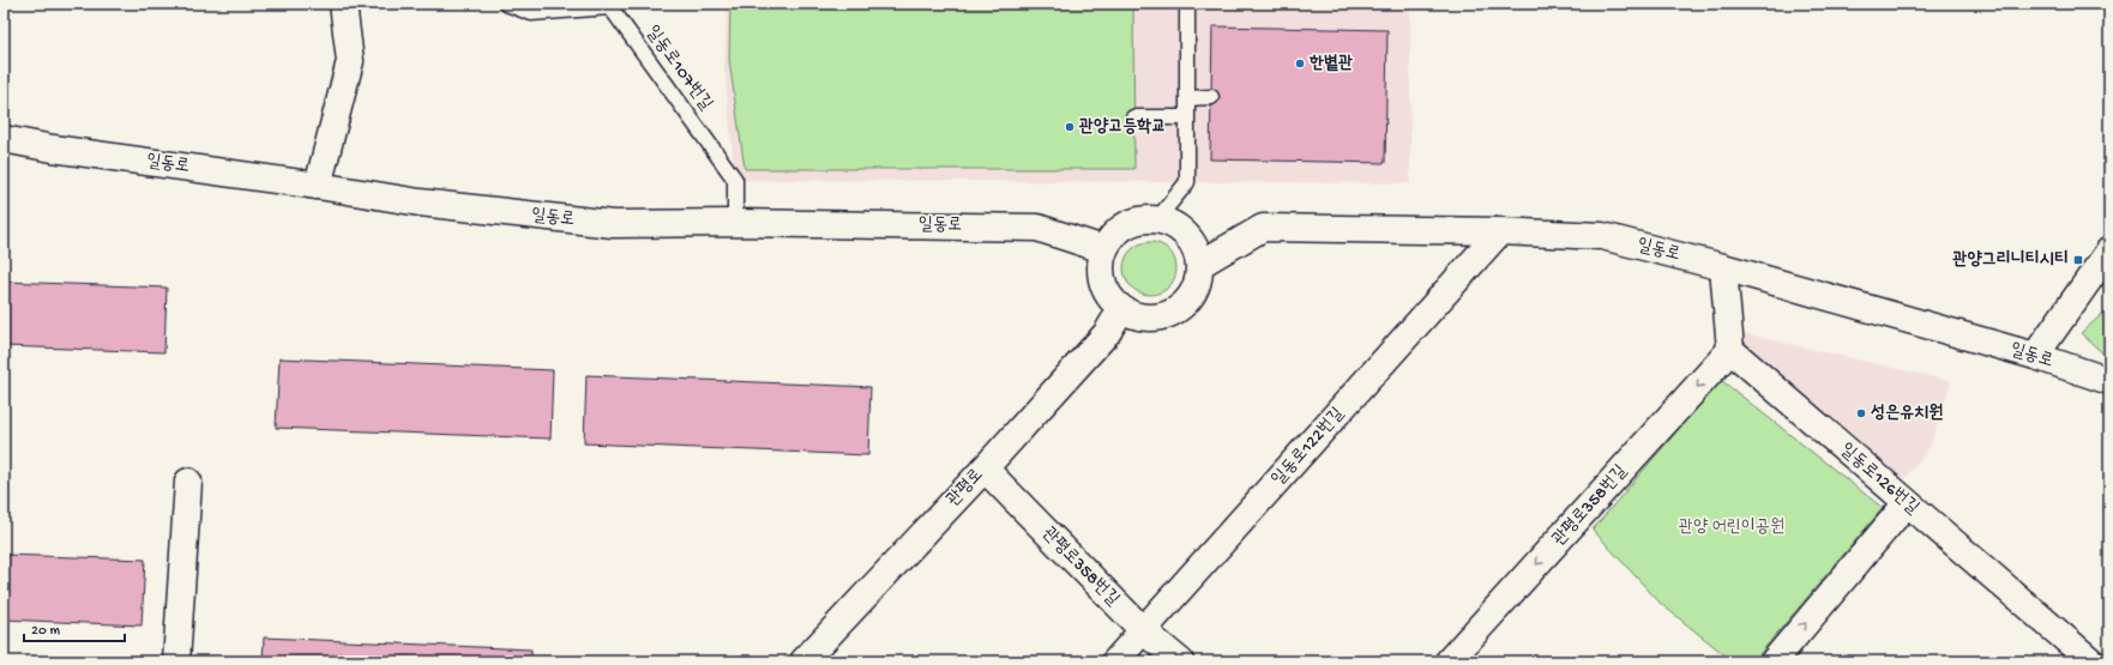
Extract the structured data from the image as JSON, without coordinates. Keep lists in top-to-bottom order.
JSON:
{
  "streets": {
    "street": [
      "일동로",
      "일동로122번길",
      "일동로126번길",
      "관평로",
      "관평로358번길"
    ],
    "lane": ["일동로107번길"]
  },
  "crossings": [
    ["일동로107번길", "일동로"],
    ["일동로", "일동로122번길"],
    ["일동로", "관평로"],
    ["일동로122번길", "관평로358번길"],
    ["일동로126번길", "관평로358번길"],
    ["관평로", "관평로358번길"]
  ],
  "one_way": ["관평로358번길"],
  "parks": ["관양 어린이공원"],
  "places": {
    "other": ["한볕관", "관양고등학교", "성은유치원"],
    "transit": ["관양그리니티시티"]
  },
  "scale_bar": "20 m"
}
